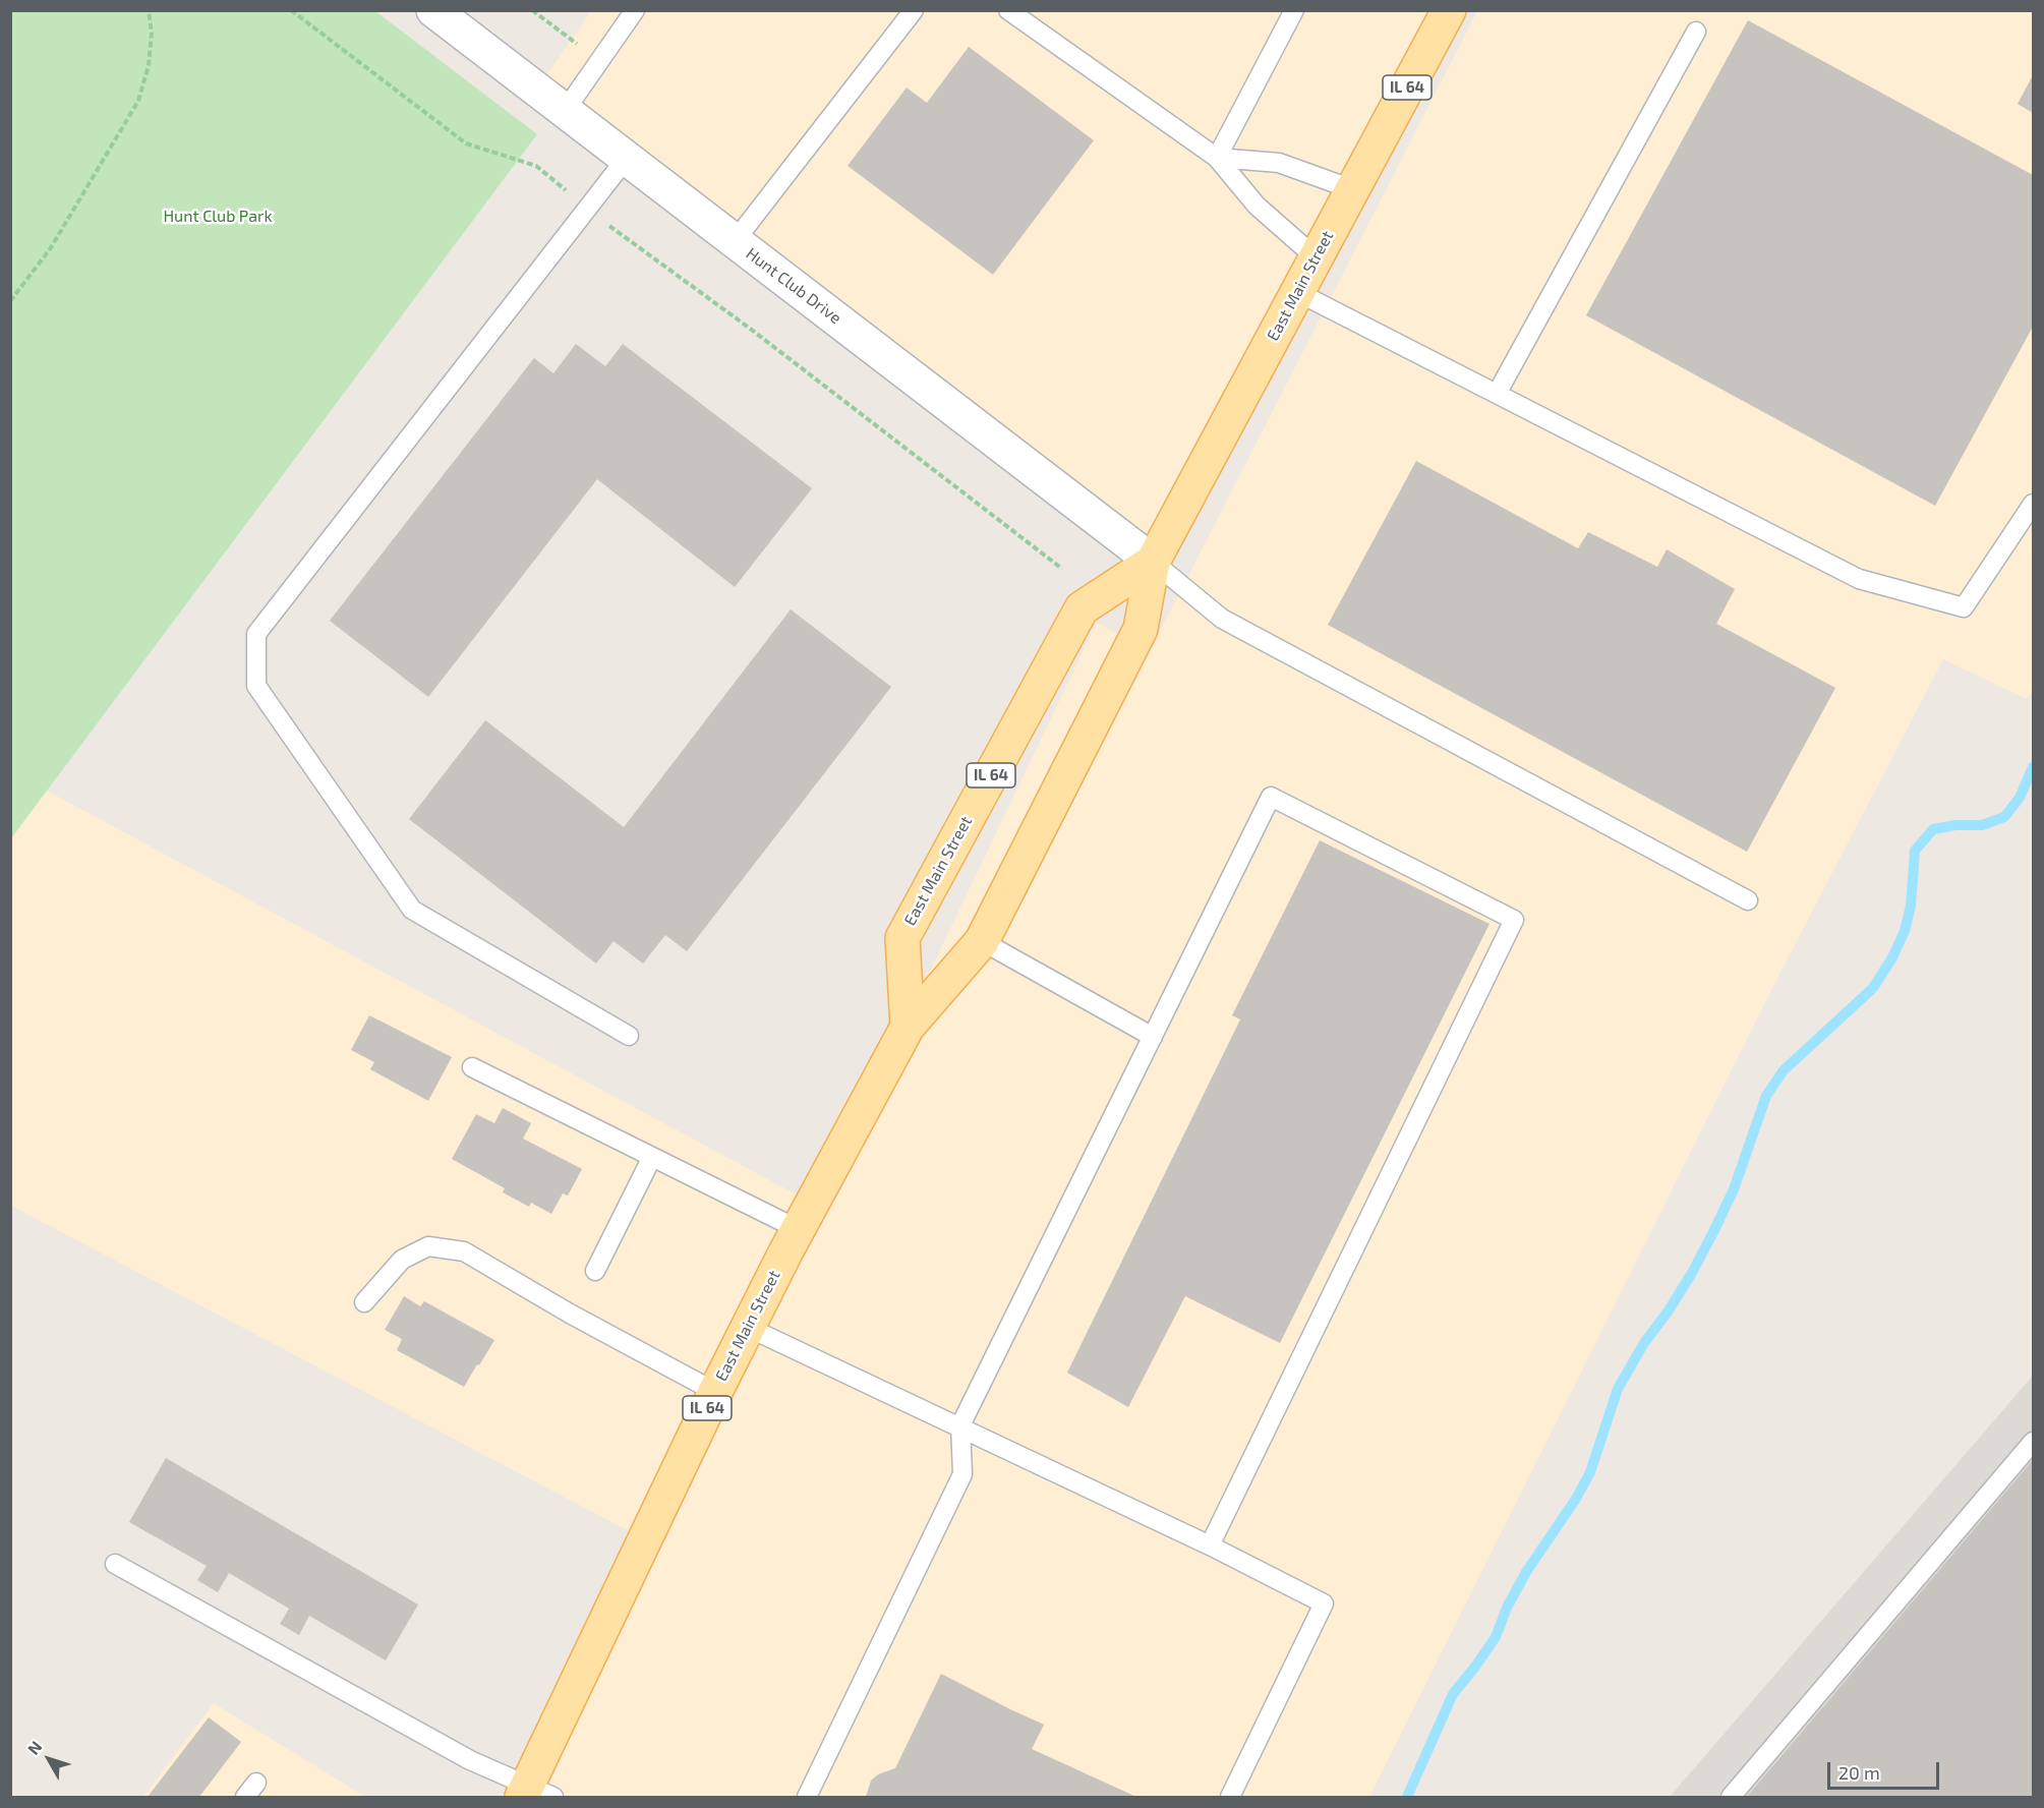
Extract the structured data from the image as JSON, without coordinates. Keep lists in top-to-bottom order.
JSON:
{
  "streets": {
    "main road": ["IL 64", "East Main Street"],
    "street": ["Hunt Club Drive"]
  },
  "crossings": [
    ["Hunt Club Drive", "East Main Street"]
  ],
  "parks": ["Hunt Club Park"],
  "scale_bar": "20 m",
  "north": "top left"
}
